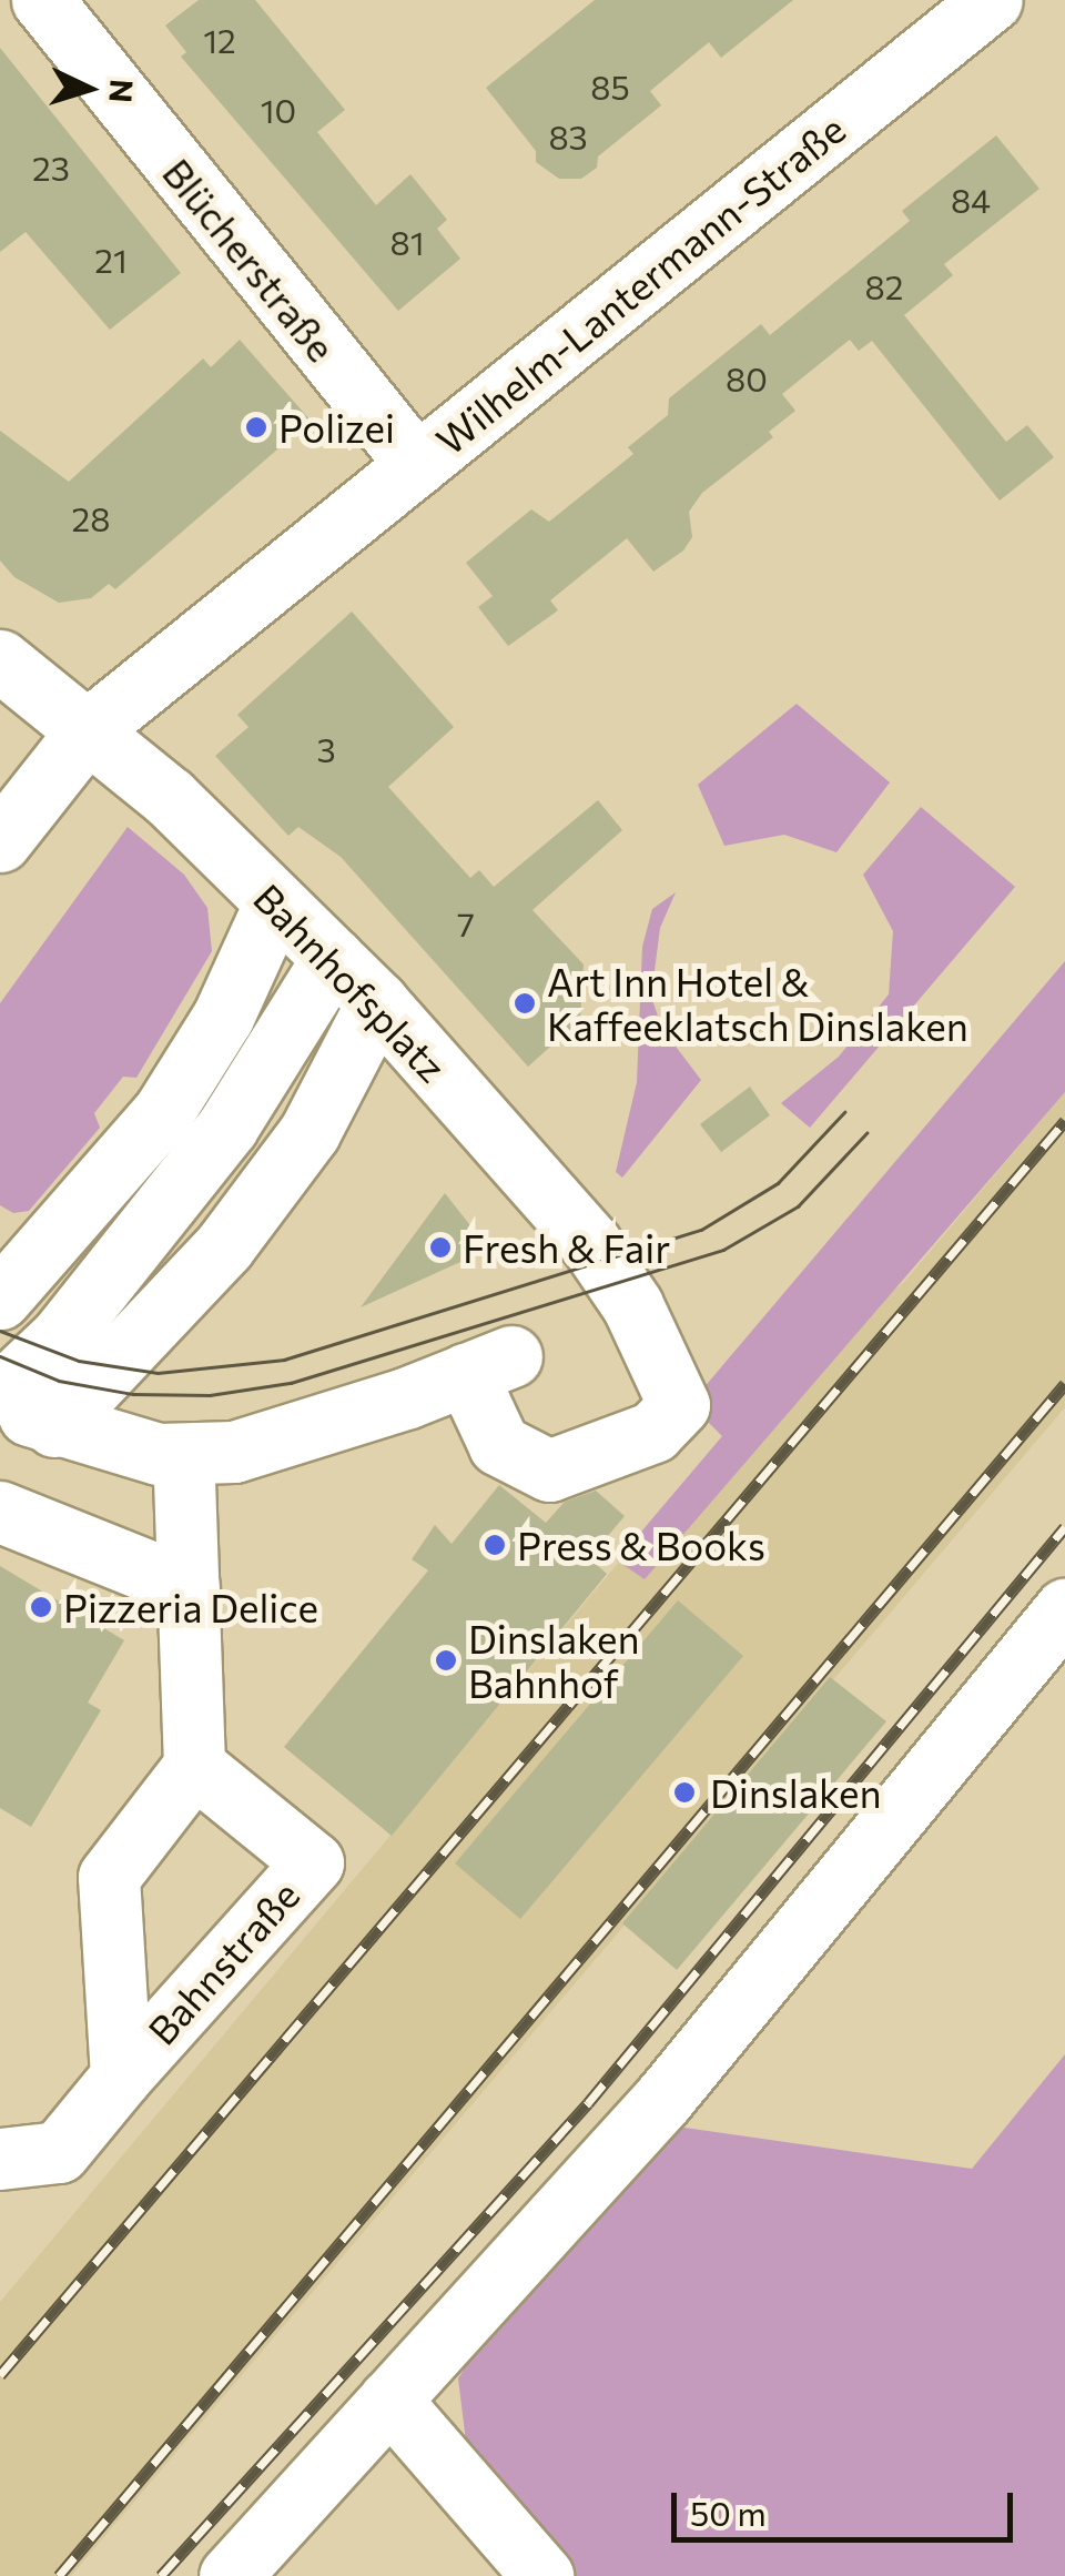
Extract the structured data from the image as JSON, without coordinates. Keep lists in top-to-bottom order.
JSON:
{
  "streets": {
    "street": [
      "Blücherstraße",
      "Wilhelm-Lantermann-Straße",
      "Bahnhofsplatz",
      "Bahnstraße"
    ]
  },
  "crossings": [
    ["Blücherstraße", "Wilhelm-Lantermann-Straße"],
    ["Wilhelm-Lantermann-Straße", "Bahnhofsplatz"]
  ],
  "places": [
    "Polizei",
    "Art Inn Hotel & Kaffeeklatsch Dinslaken",
    "Fresh & Fair",
    "Press & Books",
    "Pizzeria Delice",
    "Dinslaken Bahnhof",
    "Dinslaken"
  ],
  "house_numbers": [
    "12",
    "85",
    "10",
    "83",
    "23",
    "84",
    "81",
    "21",
    "82",
    "80",
    "28",
    "3",
    "7"
  ],
  "scale_bar": "50 m",
  "north": "right"
}
